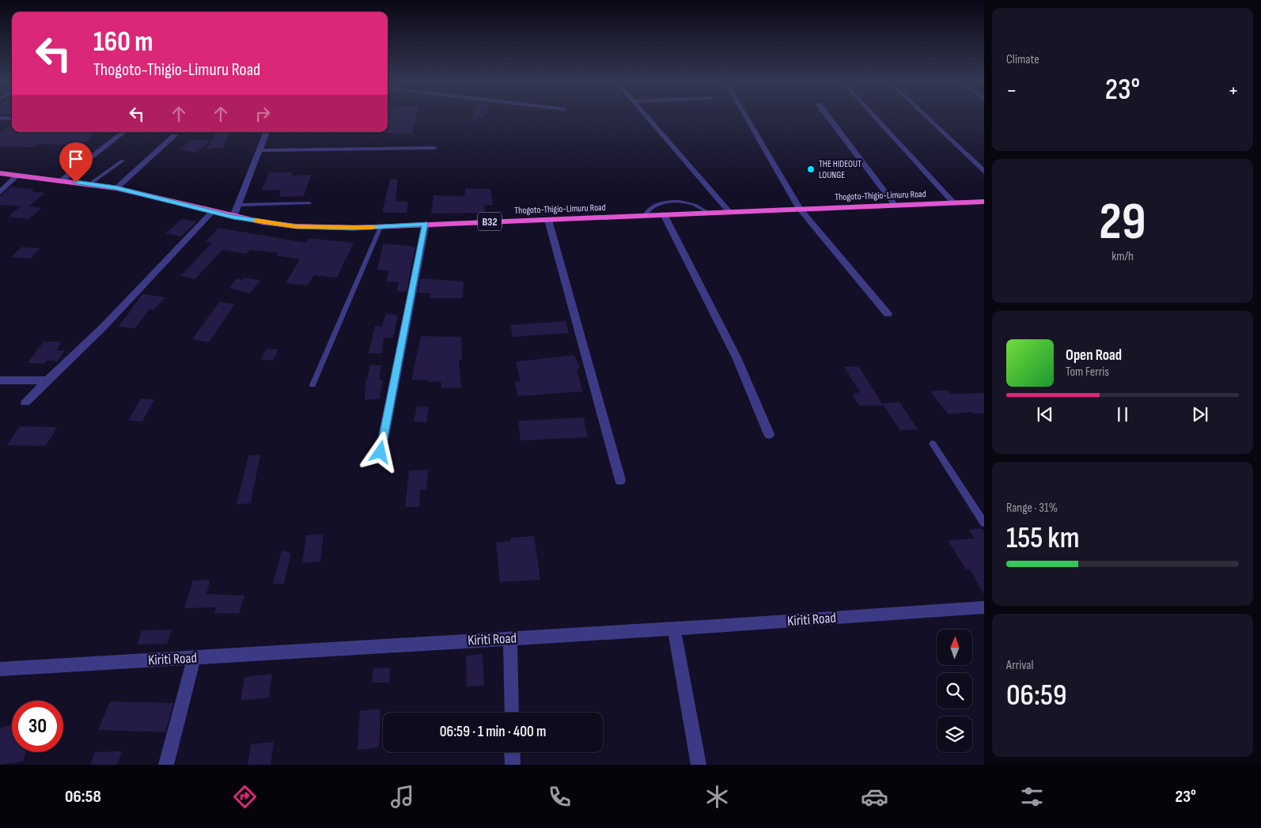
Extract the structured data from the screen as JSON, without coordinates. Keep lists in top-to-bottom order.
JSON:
{
  "streets": {
    "highway": ["Thogoto-Thigio-Limuru Road", "B32"],
    "street": ["Kiriti Road"]
  },
  "places": ["THE HIDEOUT LOUNGE"],
  "north": "top",
  "page": {
    "tile": [
      "Climate",
      ["29", "km/h"],
      ["Range · 31%", "155 km"],
      ["Arrival", "06:59"]
    ],
    "turn": ["160 m", "Thogoto-Thigio-Limuru Road"],
    "heat": ["−", "23°", "+"],
    "song": ["Open Road", "Tom Ferris"],
    "limit": "30",
    "trip": "06:59 · 1 min · 400 m",
    "tabs": ["06:58", "23°"]
  }
}
